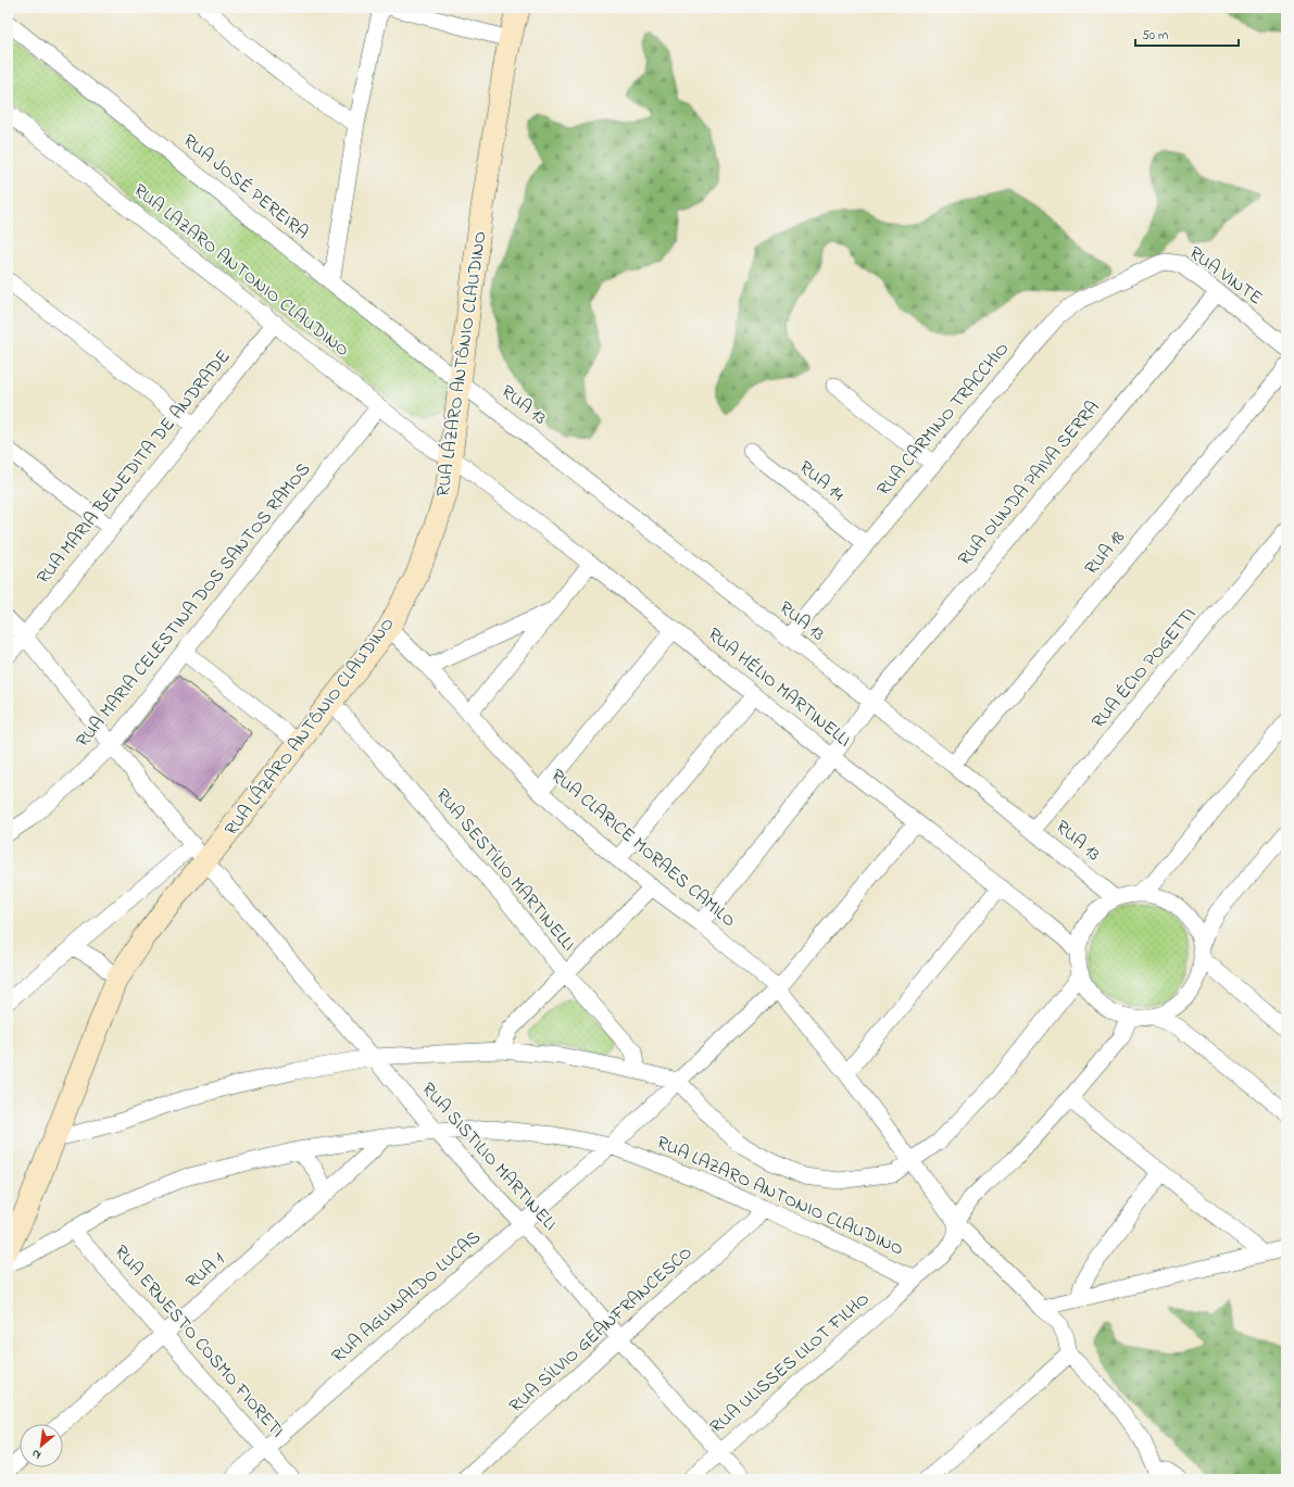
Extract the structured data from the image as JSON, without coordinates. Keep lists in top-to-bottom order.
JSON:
{
  "streets": {
    "main road": ["RUA LÁZARO ANTÔNIO CLAUDINO"],
    "street": [
      "RUA JOSÉ PEREIRA",
      "RUA LAZARO ANTONIO CLAUDINO",
      "RUA VINTE",
      "RUA 13",
      "RUA CARMINO TRACCHIO",
      "RUA MARIA BENEDITA DE ANDRADE",
      "RUA 14",
      "RUA OLINDA PAIVA SERRA",
      "RUA 18",
      "RUA MARIA CELESTINA DOS SANTOS RAMOS",
      "RUA ÉCIO POGETTI",
      "RUA HÉLIO MARTINELLI",
      "RUA CLARICE MORAES CAMILO",
      "RUA SESTÍLIO MARTINELLI",
      "RUA SISTILIO MARTINELI",
      "RUA 1",
      "RUA AGUINALDO LUCAS",
      "RUA SÍLVIO GEANFRANCESCO",
      "RUA ERNESTO COSMO FIORETI",
      "RUA ULISSES LILOT FILHO"
    ]
  },
  "crossings": [
    ["RUA JOSÉ PEREIRA", "RUA LÁZARO ANTÔNIO CLAUDINO"],
    ["RUA JOSÉ PEREIRA", "RUA 13"],
    ["RUA LAZARO ANTONIO CLAUDINO", "RUA LÁZARO ANTÔNIO CLAUDINO"],
    ["RUA LAZARO ANTONIO CLAUDINO", "RUA 13"],
    ["RUA LAZARO ANTONIO CLAUDINO", "RUA MARIA BENEDITA DE ANDRADE"],
    ["RUA LAZARO ANTONIO CLAUDINO", "RUA MARIA CELESTINA DOS SANTOS RAMOS"],
    ["RUA LAZARO ANTONIO CLAUDINO", "RUA HÉLIO MARTINELLI"],
    ["RUA LAZARO ANTONIO CLAUDINO", "RUA CLARICE MORAES CAMILO"],
    ["RUA LAZARO ANTONIO CLAUDINO", "RUA SISTILIO MARTINELI"],
    ["RUA LAZARO ANTONIO CLAUDINO", "RUA 1"],
    ["RUA LAZARO ANTONIO CLAUDINO", "RUA AGUINALDO LUCAS"],
    ["RUA LAZARO ANTONIO CLAUDINO", "RUA SÍLVIO GEANFRANCESCO"],
    ["RUA LAZARO ANTONIO CLAUDINO", "RUA ERNESTO COSMO FIORETI"],
    ["RUA LAZARO ANTONIO CLAUDINO", "RUA ULISSES LILOT FILHO"],
    ["RUA VINTE", "RUA CARMINO TRACCHIO"],
    ["RUA VINTE", "RUA OLINDA PAIVA SERRA"],
    ["RUA LÁZARO ANTÔNIO CLAUDINO", "RUA 13"],
    ["RUA LÁZARO ANTÔNIO CLAUDINO", "RUA HÉLIO MARTINELLI"],
    ["RUA LÁZARO ANTÔNIO CLAUDINO", "RUA CLARICE MORAES CAMILO"],
    ["RUA LÁZARO ANTÔNIO CLAUDINO", "RUA SESTÍLIO MARTINELLI"],
    ["RUA LÁZARO ANTÔNIO CLAUDINO", "RUA SISTILIO MARTINELI"],
    ["RUA 13", "RUA CARMINO TRACCHIO"],
    ["RUA 13", "RUA OLINDA PAIVA SERRA"],
    ["RUA 13", "RUA 18"],
    ["RUA 13", "RUA ÉCIO POGETTI"],
    ["RUA 13", "RUA HÉLIO MARTINELLI"],
    ["RUA CARMINO TRACCHIO", "RUA 14"],
    ["RUA MARIA BENEDITA DE ANDRADE", "RUA SISTILIO MARTINELI"],
    ["RUA OLINDA PAIVA SERRA", "RUA HÉLIO MARTINELLI"],
    ["RUA OLINDA PAIVA SERRA", "RUA CLARICE MORAES CAMILO"],
    ["RUA MARIA CELESTINA DOS SANTOS RAMOS", "RUA SISTILIO MARTINELI"],
    ["RUA SISTILIO MARTINELI", "RUA AGUINALDO LUCAS"],
    ["RUA SISTILIO MARTINELI", "RUA SÍLVIO GEANFRANCESCO"],
    ["RUA SISTILIO MARTINELI", "RUA ULISSES LILOT FILHO"],
    ["RUA 1", "RUA ERNESTO COSMO FIORETI"],
    ["RUA AGUINALDO LUCAS", "RUA ERNESTO COSMO FIORETI"]
  ],
  "scale_bar": "50 m",
  "north": "bottom left"
}
